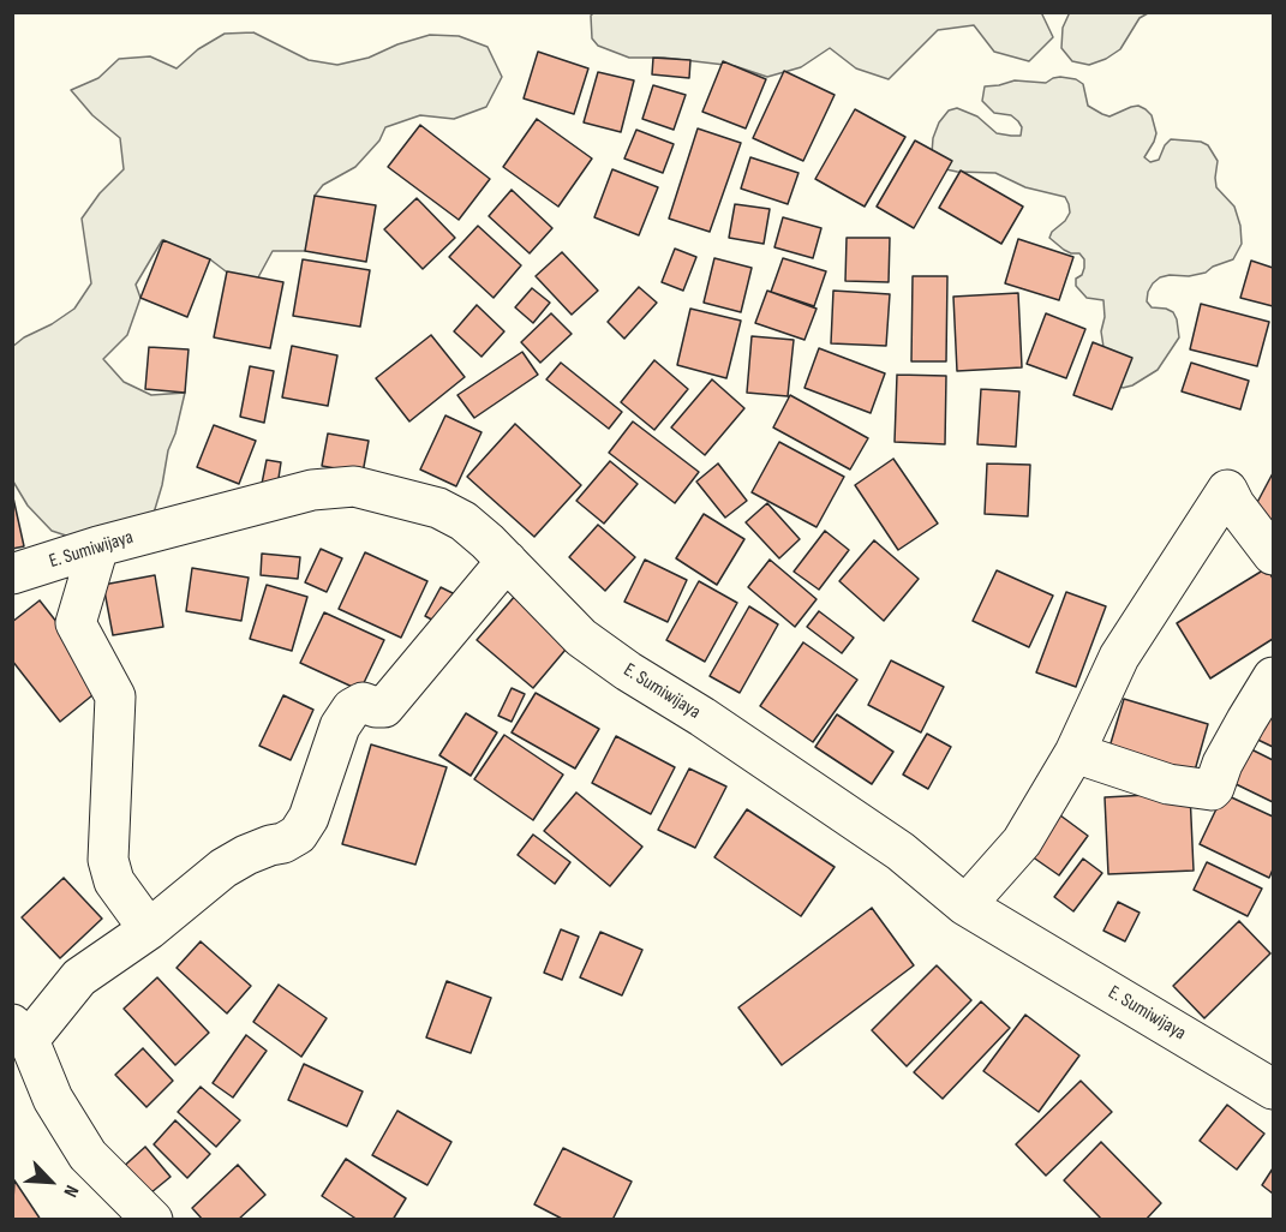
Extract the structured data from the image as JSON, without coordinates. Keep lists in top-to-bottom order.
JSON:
{
  "streets": {
    "street": ["E. Sumiwijaya"]
  },
  "north": "bottom right"
}
